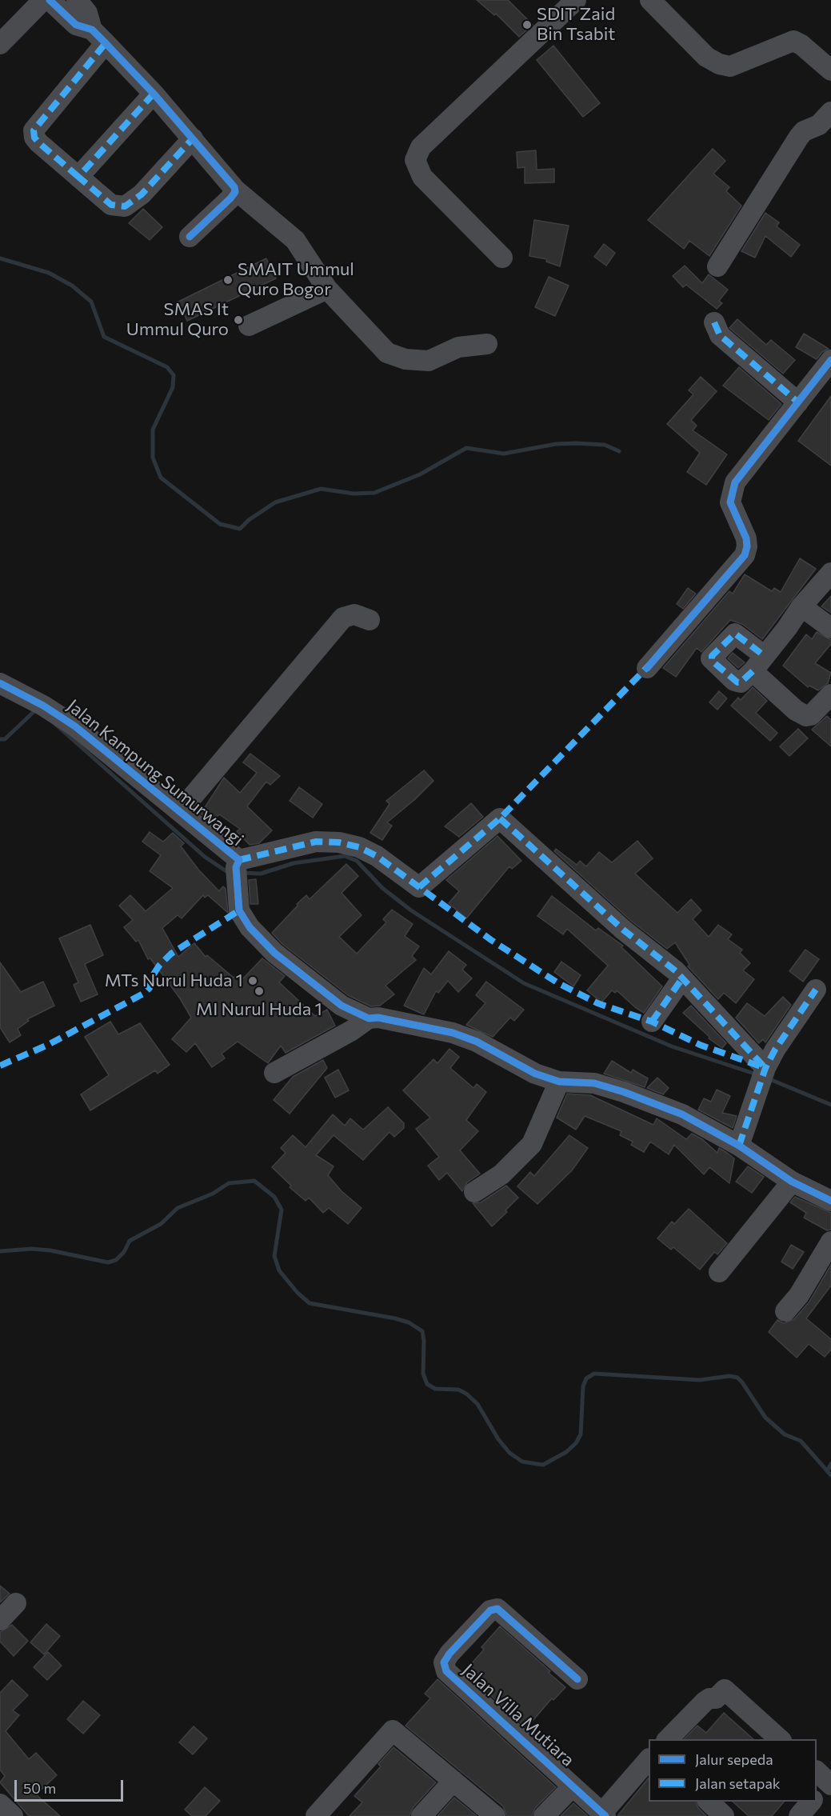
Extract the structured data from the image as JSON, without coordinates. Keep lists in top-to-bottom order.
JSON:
{
  "streets": {
    "street": ["Jalan Kampung Sumurwangi", "Jalan Villa Mutiara"]
  },
  "places": [
    "SDIT Zaid Bin Tsabit",
    "SMAIT Ummul Quro Bogor",
    "SMAS It Ummul Quro",
    "MTs Nurul Huda 1",
    "MI Nurul Huda 1"
  ],
  "legend": ["Jalur sepeda", "Jalan setapak"],
  "scale_bar": "50 m"
}
